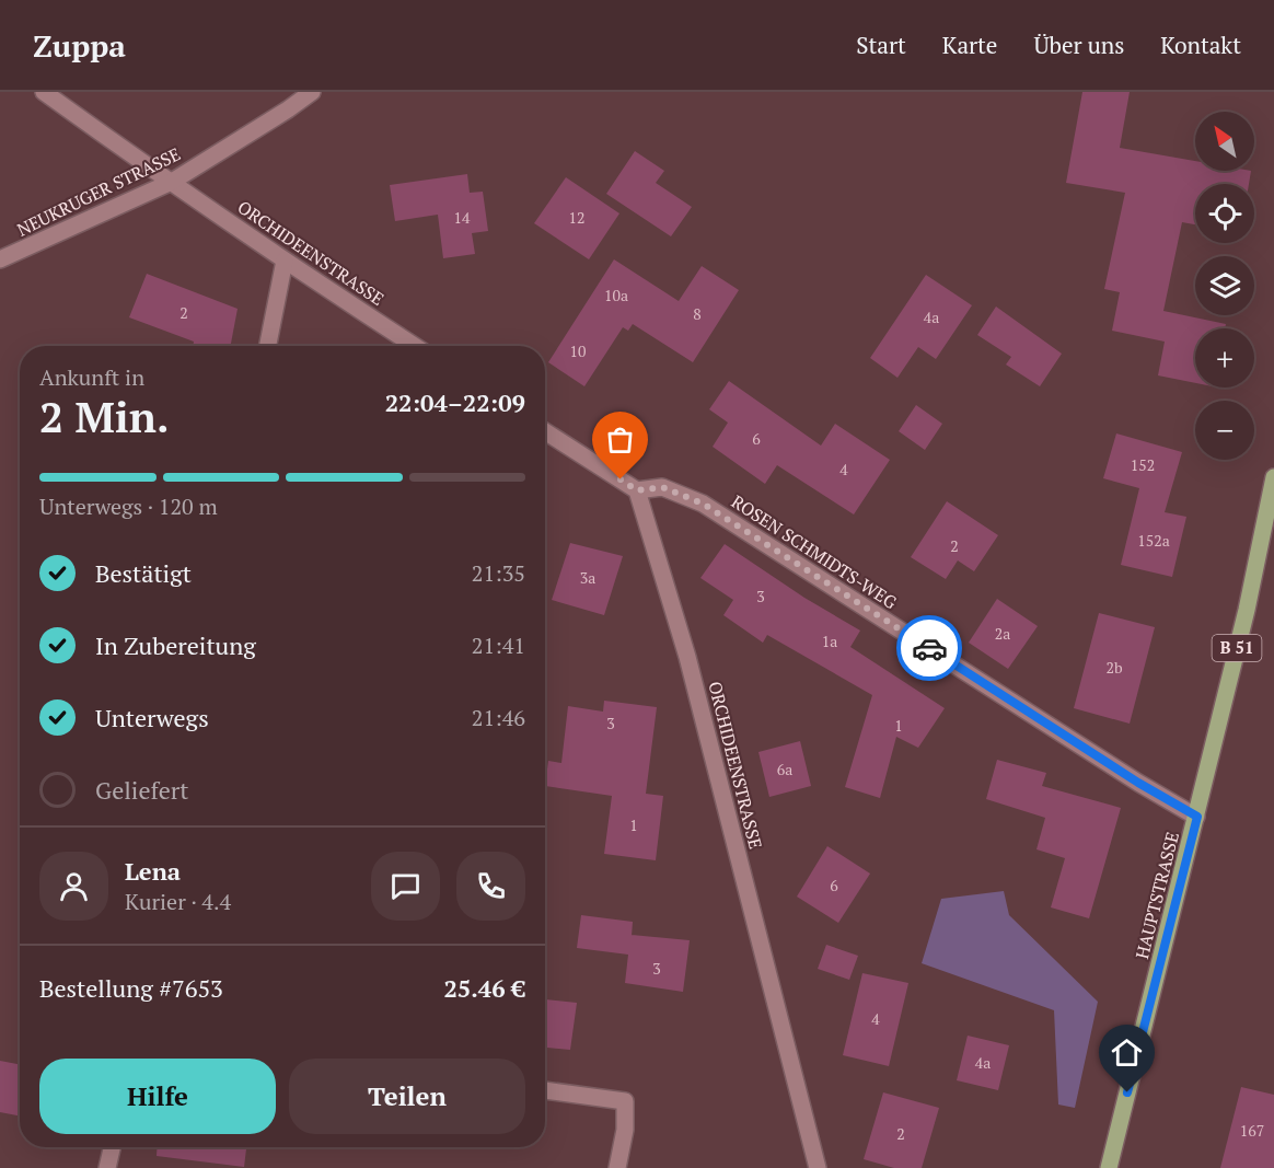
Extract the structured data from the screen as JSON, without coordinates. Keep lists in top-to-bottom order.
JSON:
{
  "streets": {
    "main road": ["B 51", "HAUPTSTRASSE"],
    "street": ["NEUKRUGER STRASSE", "ORCHIDEENSTRASSE", "ROSEN SCHMIDTS-WEG"]
  },
  "crossings": [
    ["NEUKRUGER STRASSE", "ORCHIDEENSTRASSE"],
    ["ORCHIDEENSTRASSE", "ROSEN SCHMIDTS-WEG"],
    ["ROSEN SCHMIDTS-WEG", "HAUPTSTRASSE"]
  ],
  "house_numbers": [
    "14",
    "12",
    "10a",
    "2",
    "8",
    "4a",
    "10",
    "6",
    "152",
    "4",
    "152a",
    "2",
    "3a",
    "3",
    "2a",
    "1a",
    "2b",
    "3",
    "1",
    "6a",
    "1",
    "6",
    "3",
    "4",
    "4a",
    "167",
    "2"
  ],
  "north": "top left",
  "page": {
    "header": "Zuppa",
    "nav": [
      "Start",
      "Karte",
      "Über uns",
      "Kontakt"
    ],
    "map_buttons": ["+", "−"],
    "heading": ["2 Min.", "Ankunft in", "22:04–22:09"],
    "panel": [
      "Lena",
      "Kurier · 4.4",
      "Bestellung #7653",
      "25.46 €"
    ],
    "bar": "Unterwegs · 120 m",
    "list": [
      ["Bestätigt", "21:35"],
      ["In Zubereitung", "21:41"],
      ["Unterwegs", "21:46"],
      "Geliefert"
    ],
    "buttons": ["Hilfe", "Teilen"]
  }
}
